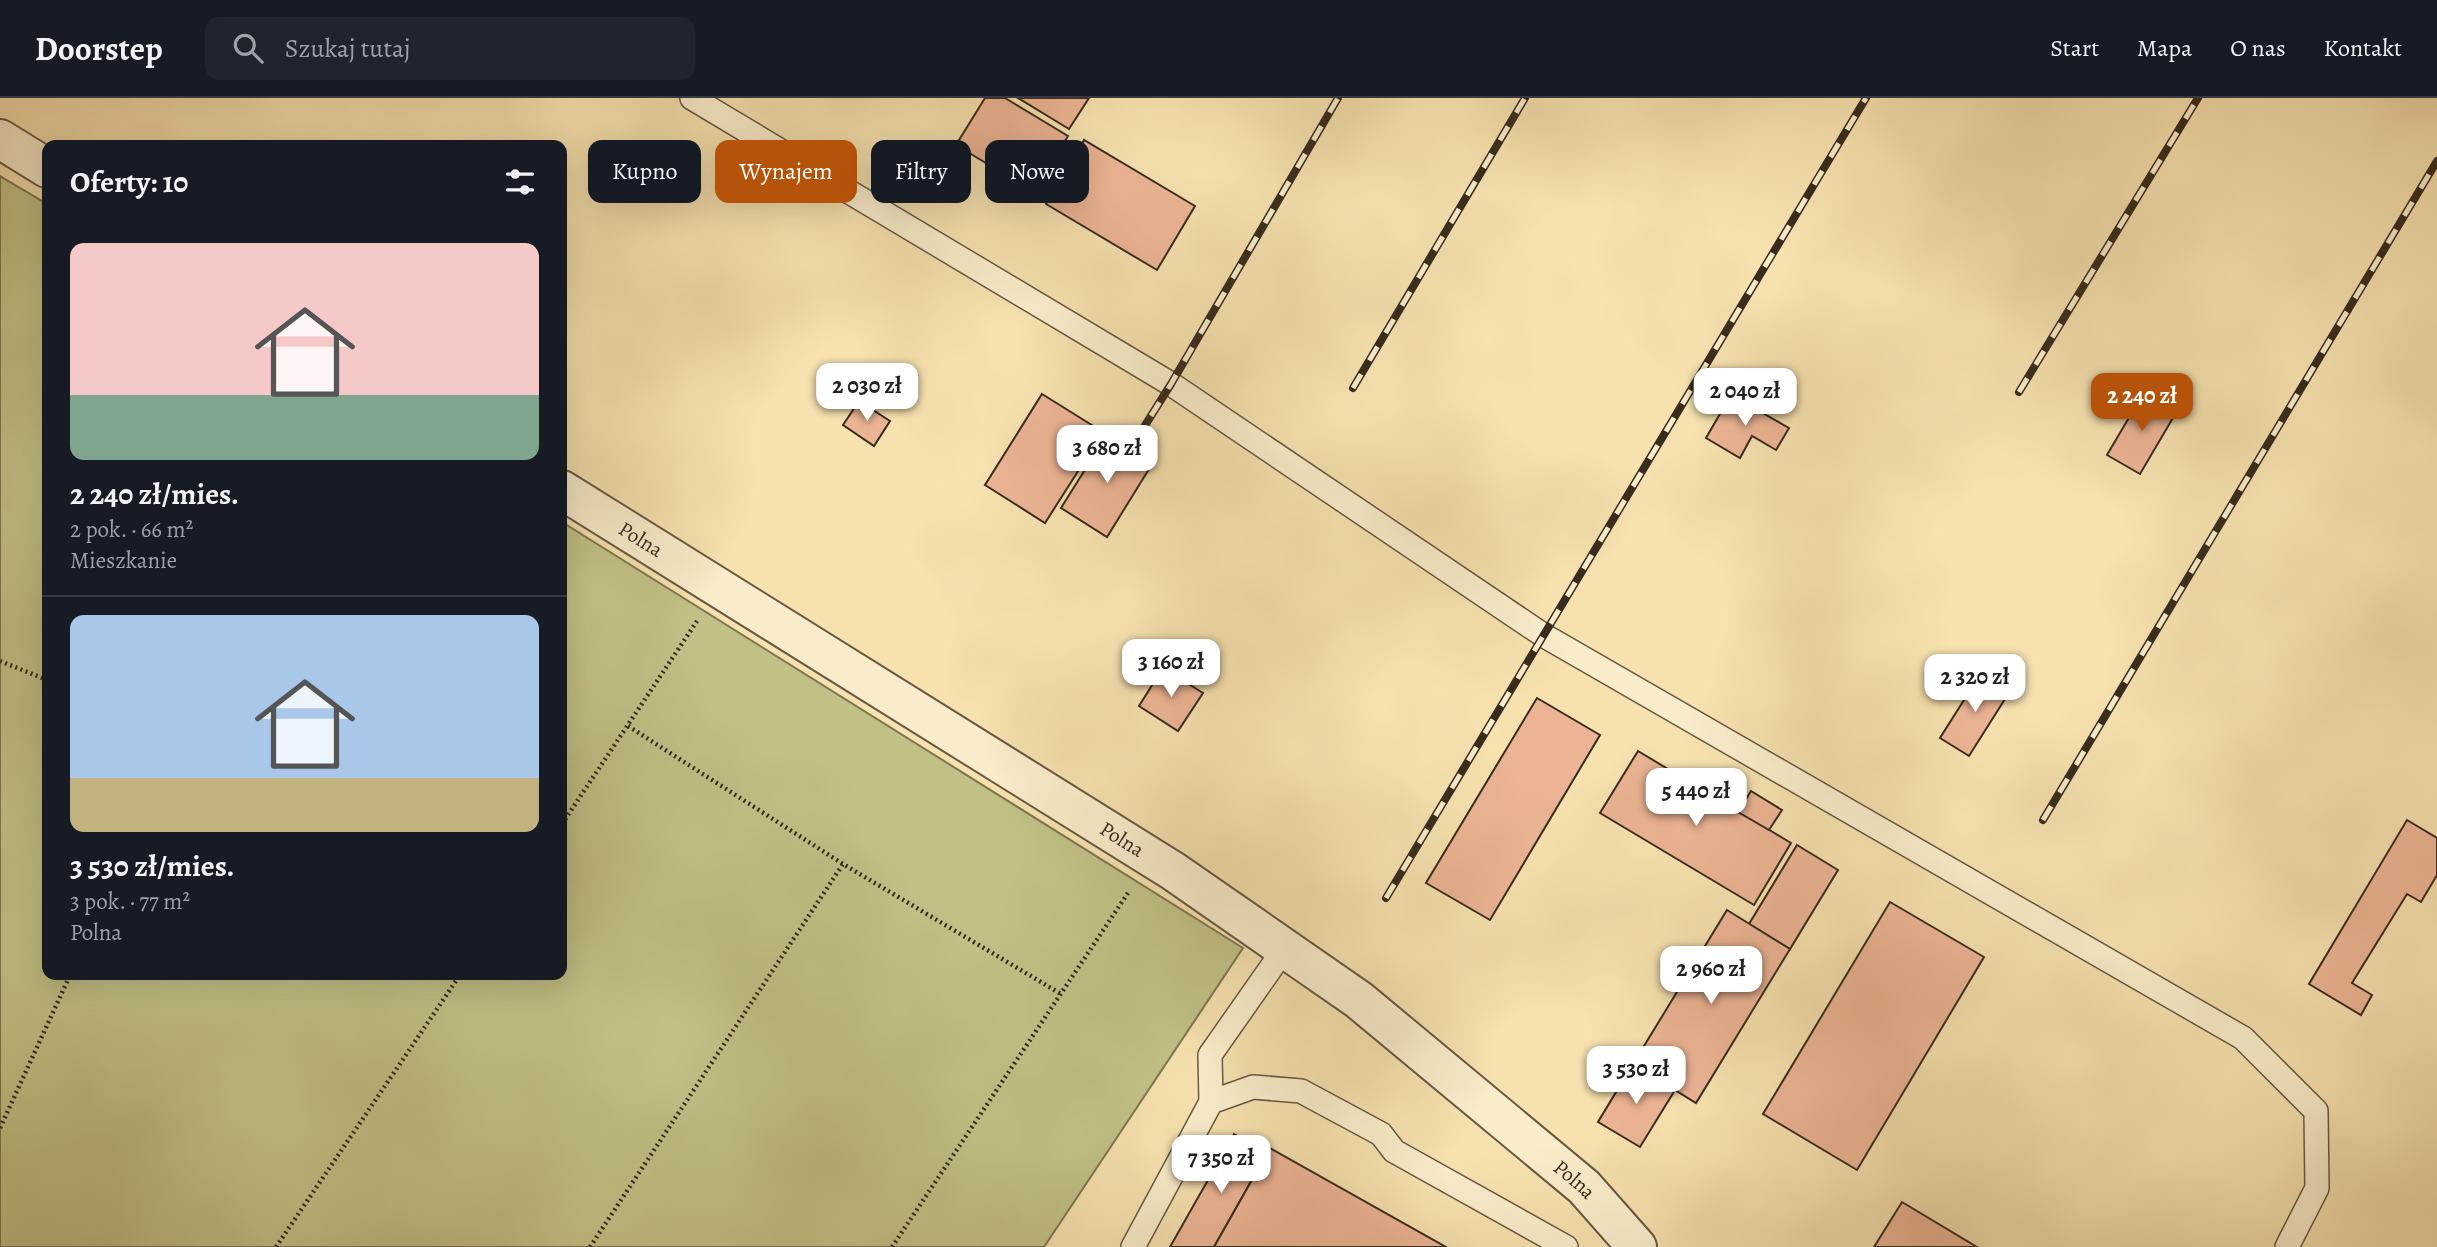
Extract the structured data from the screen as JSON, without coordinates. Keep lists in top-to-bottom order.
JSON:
{
  "streets": {
    "street": ["Polna"]
  },
  "page": {
    "header": "Doorstep",
    "search": "Szukaj tutaj",
    "nav": [
      "Start",
      "Mapa",
      "O nas",
      "Kontakt"
    ],
    "chip": [
      "Kupno",
      "Wynajem",
      "Filtry",
      "Nowe"
    ],
    "heading": "Oferty: 10",
    "list": [
      {
        "name": "2 240 zł/mies.",
        "note": "2 pok. · 66 m² · Mieszkanie"
      },
      {
        "name": "3 530 zł/mies.",
        "note": "3 pok. · 77 m² · Polna"
      }
    ],
    "price": [
      "2 030 zł",
      "2 040 zł",
      "2 240 zł",
      "3 680 zł",
      "3 160 zł",
      "2 320 zł",
      "5 440 zł",
      "2 960 zł",
      "3 530 zł",
      "7 350 zł"
    ]
  }
}
